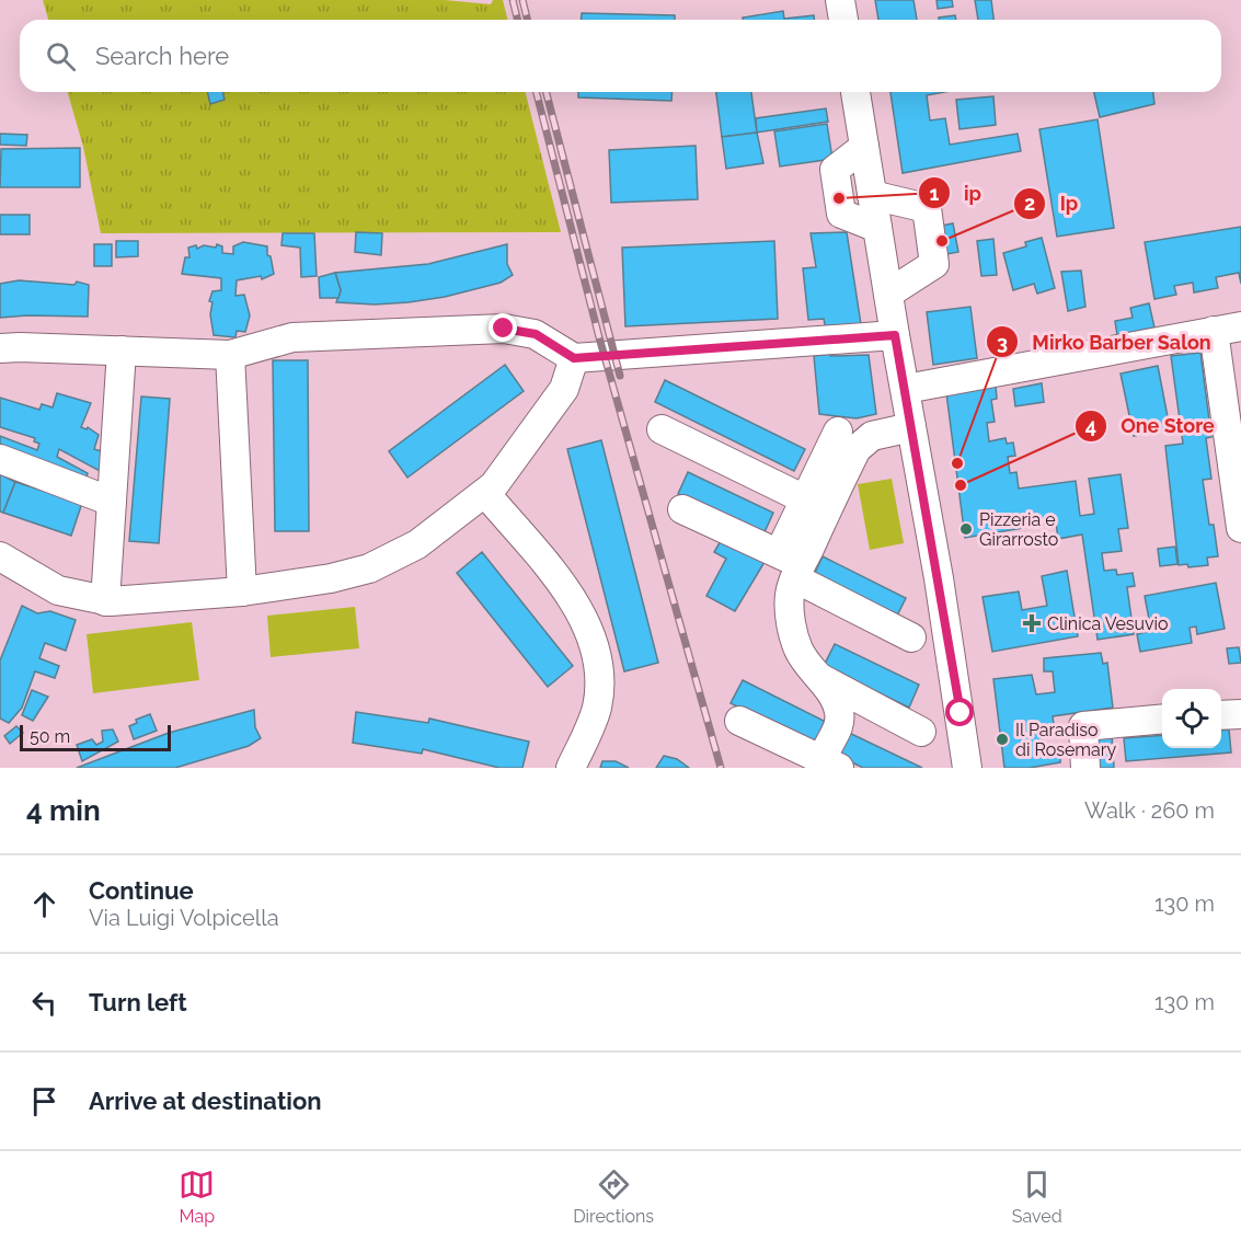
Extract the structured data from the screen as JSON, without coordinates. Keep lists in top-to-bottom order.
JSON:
{
  "places": {
    "other": [
      "ip",
      "Ip",
      "Mirko Barber Salon",
      "One Store",
      "Pizzeria e Girarrosto",
      "Il Paradiso di Rosemary"
    ],
    "health": ["Clinica Vesuvio"]
  },
  "scale_bar": "50 m",
  "page": {
    "search": "Search here",
    "scale": "50 m",
    "heading": ["4 min", "Walk · 260 m"],
    "list": [
      ["Continue", "Via Luigi Volpicella", "130 m"],
      ["Turn left", "130 m"],
      "Arrive at destination"
    ],
    "nav": ["Map", "Directions", "Saved"]
  }
}
